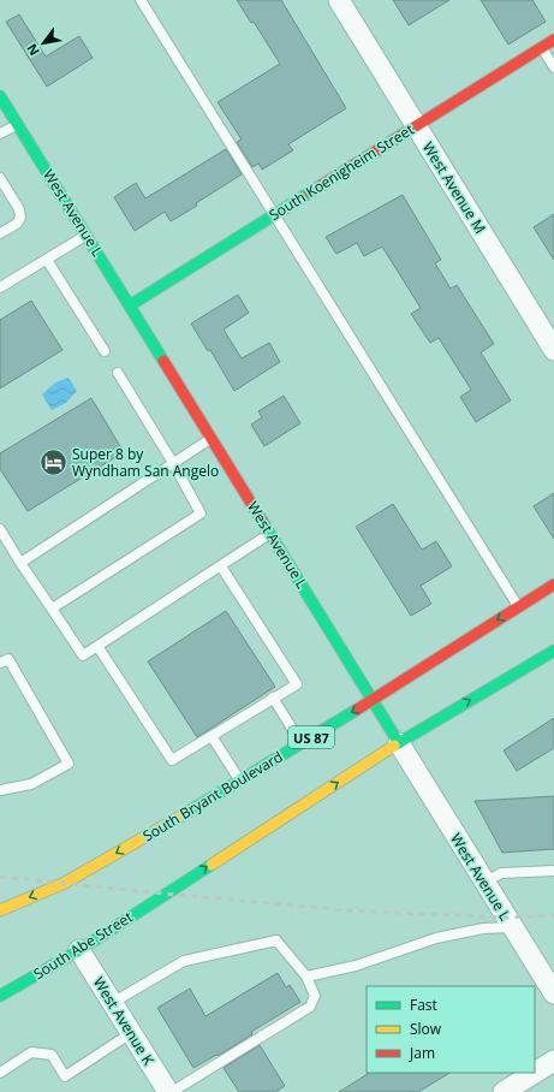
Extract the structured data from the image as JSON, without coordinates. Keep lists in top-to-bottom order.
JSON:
{
  "streets": {
    "main road": [
      "South Koenigheim Street",
      "West Avenue L",
      "US 87",
      "South Bryant Boulevard",
      "South Abe Street"
    ],
    "street": ["West Avenue M", "West Avenue K"]
  },
  "crossings": [
    ["South Koenigheim Street", "West Avenue M"],
    ["South Koenigheim Street", "West Avenue L"],
    ["West Avenue L", "South Bryant Boulevard"],
    ["West Avenue L", "South Abe Street"],
    ["South Abe Street", "West Avenue K"]
  ],
  "one_way": ["South Abe Street"],
  "places": {
    "hotel": ["Super 8 by Wyndham San Angelo"]
  },
  "legend": ["Fast", "Slow", "Jam"],
  "north": "bottom left"
}
